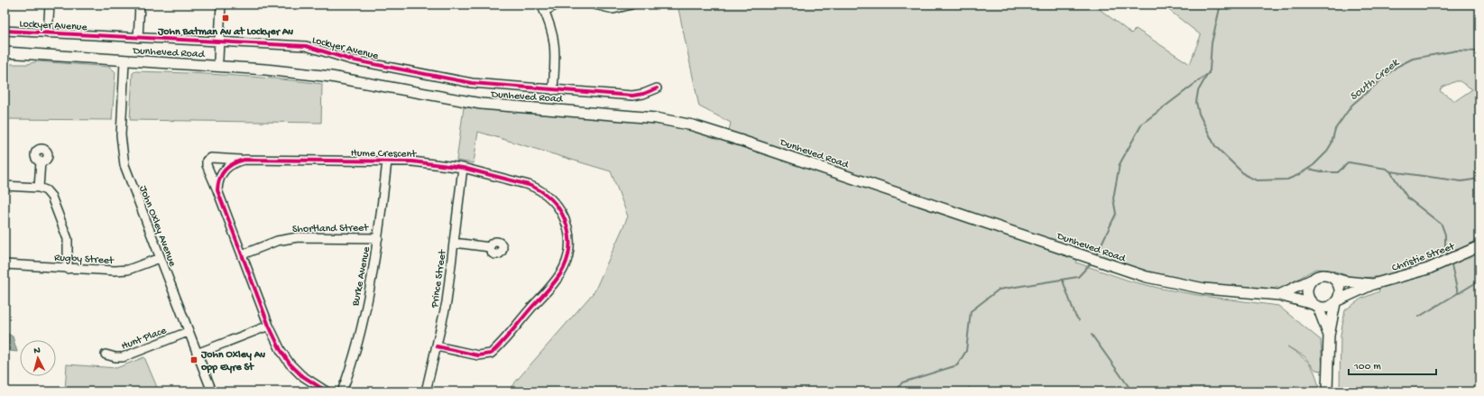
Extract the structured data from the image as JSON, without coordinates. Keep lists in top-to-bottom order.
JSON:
{
  "streets": {
    "main road": ["Dunheved Road", "Christie Street"],
    "street": [
      "Lockyer Avenue",
      "Hume Crescent",
      "John Oxley Avenue",
      "Shortland Street",
      "Rugby Street",
      "Burke Avenue",
      "Prince Street",
      "Hunt Place"
    ]
  },
  "crossings": [
    ["Dunheved Road", "John Oxley Avenue"],
    ["Dunheved Road", "Christie Street"],
    ["Hume Crescent", "Shortland Street"],
    ["Hume Crescent", "Burke Avenue"],
    ["Hume Crescent", "Prince Street"],
    ["John Oxley Avenue", "Rugby Street"],
    ["John Oxley Avenue", "Hunt Place"],
    ["Shortland Street", "Burke Avenue"]
  ],
  "water": ["South Creek"],
  "places": {
    "transit": ["John Batman Av at Lockyer Av", "John Oxley Av opp Eyre St"]
  },
  "scale_bar": "100 m",
  "north": "top"
}
